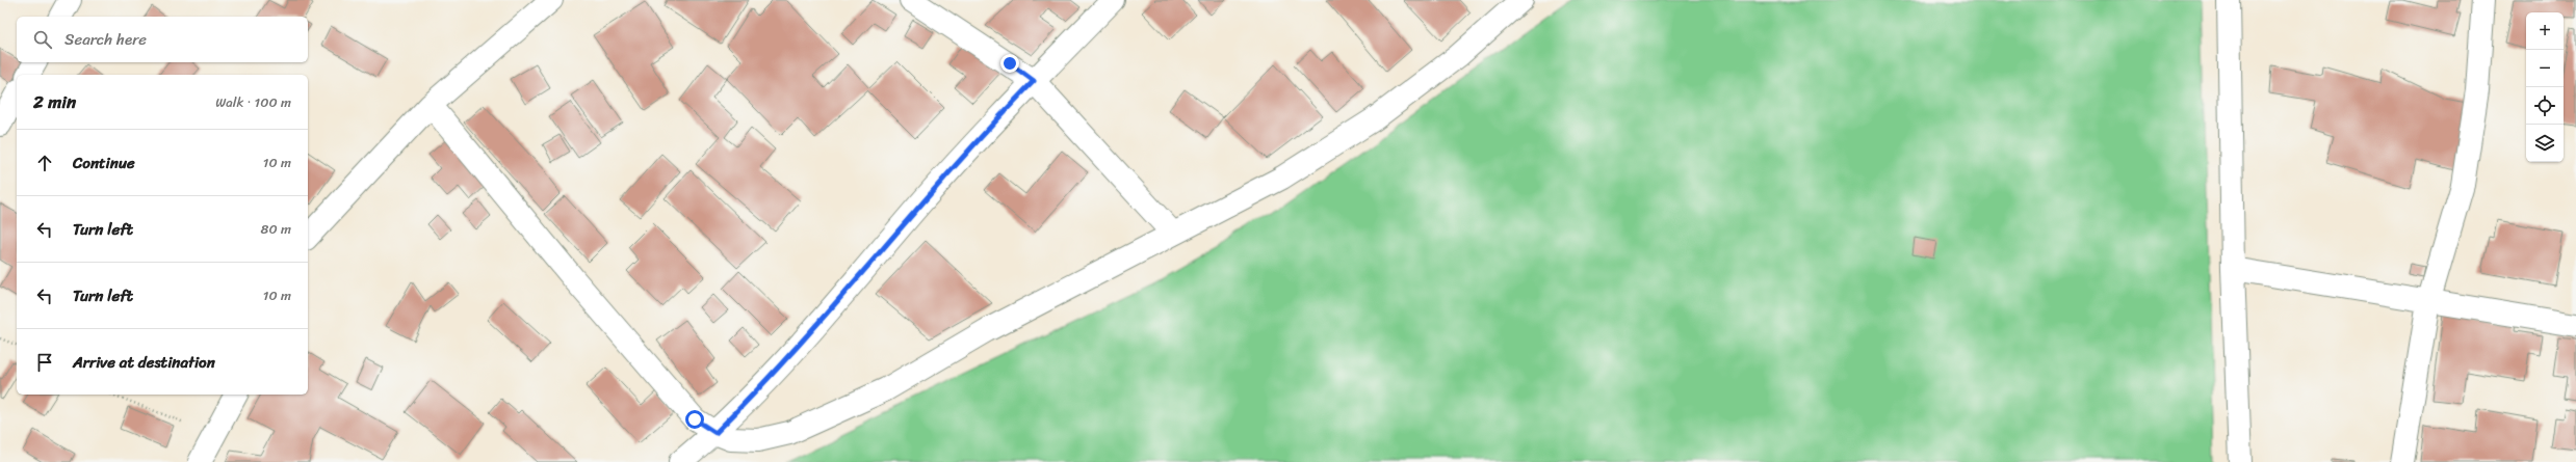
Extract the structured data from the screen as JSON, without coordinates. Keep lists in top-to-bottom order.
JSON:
{
  "page": {
    "map_buttons": ["+", "−"],
    "search": "Search here",
    "heading": ["2 min", "Walk · 100 m"],
    "list": [
      ["Continue", "10 m"],
      ["Turn left", "80 m"],
      ["Turn left", "10 m"],
      "Arrive at destination"
    ]
  }
}
